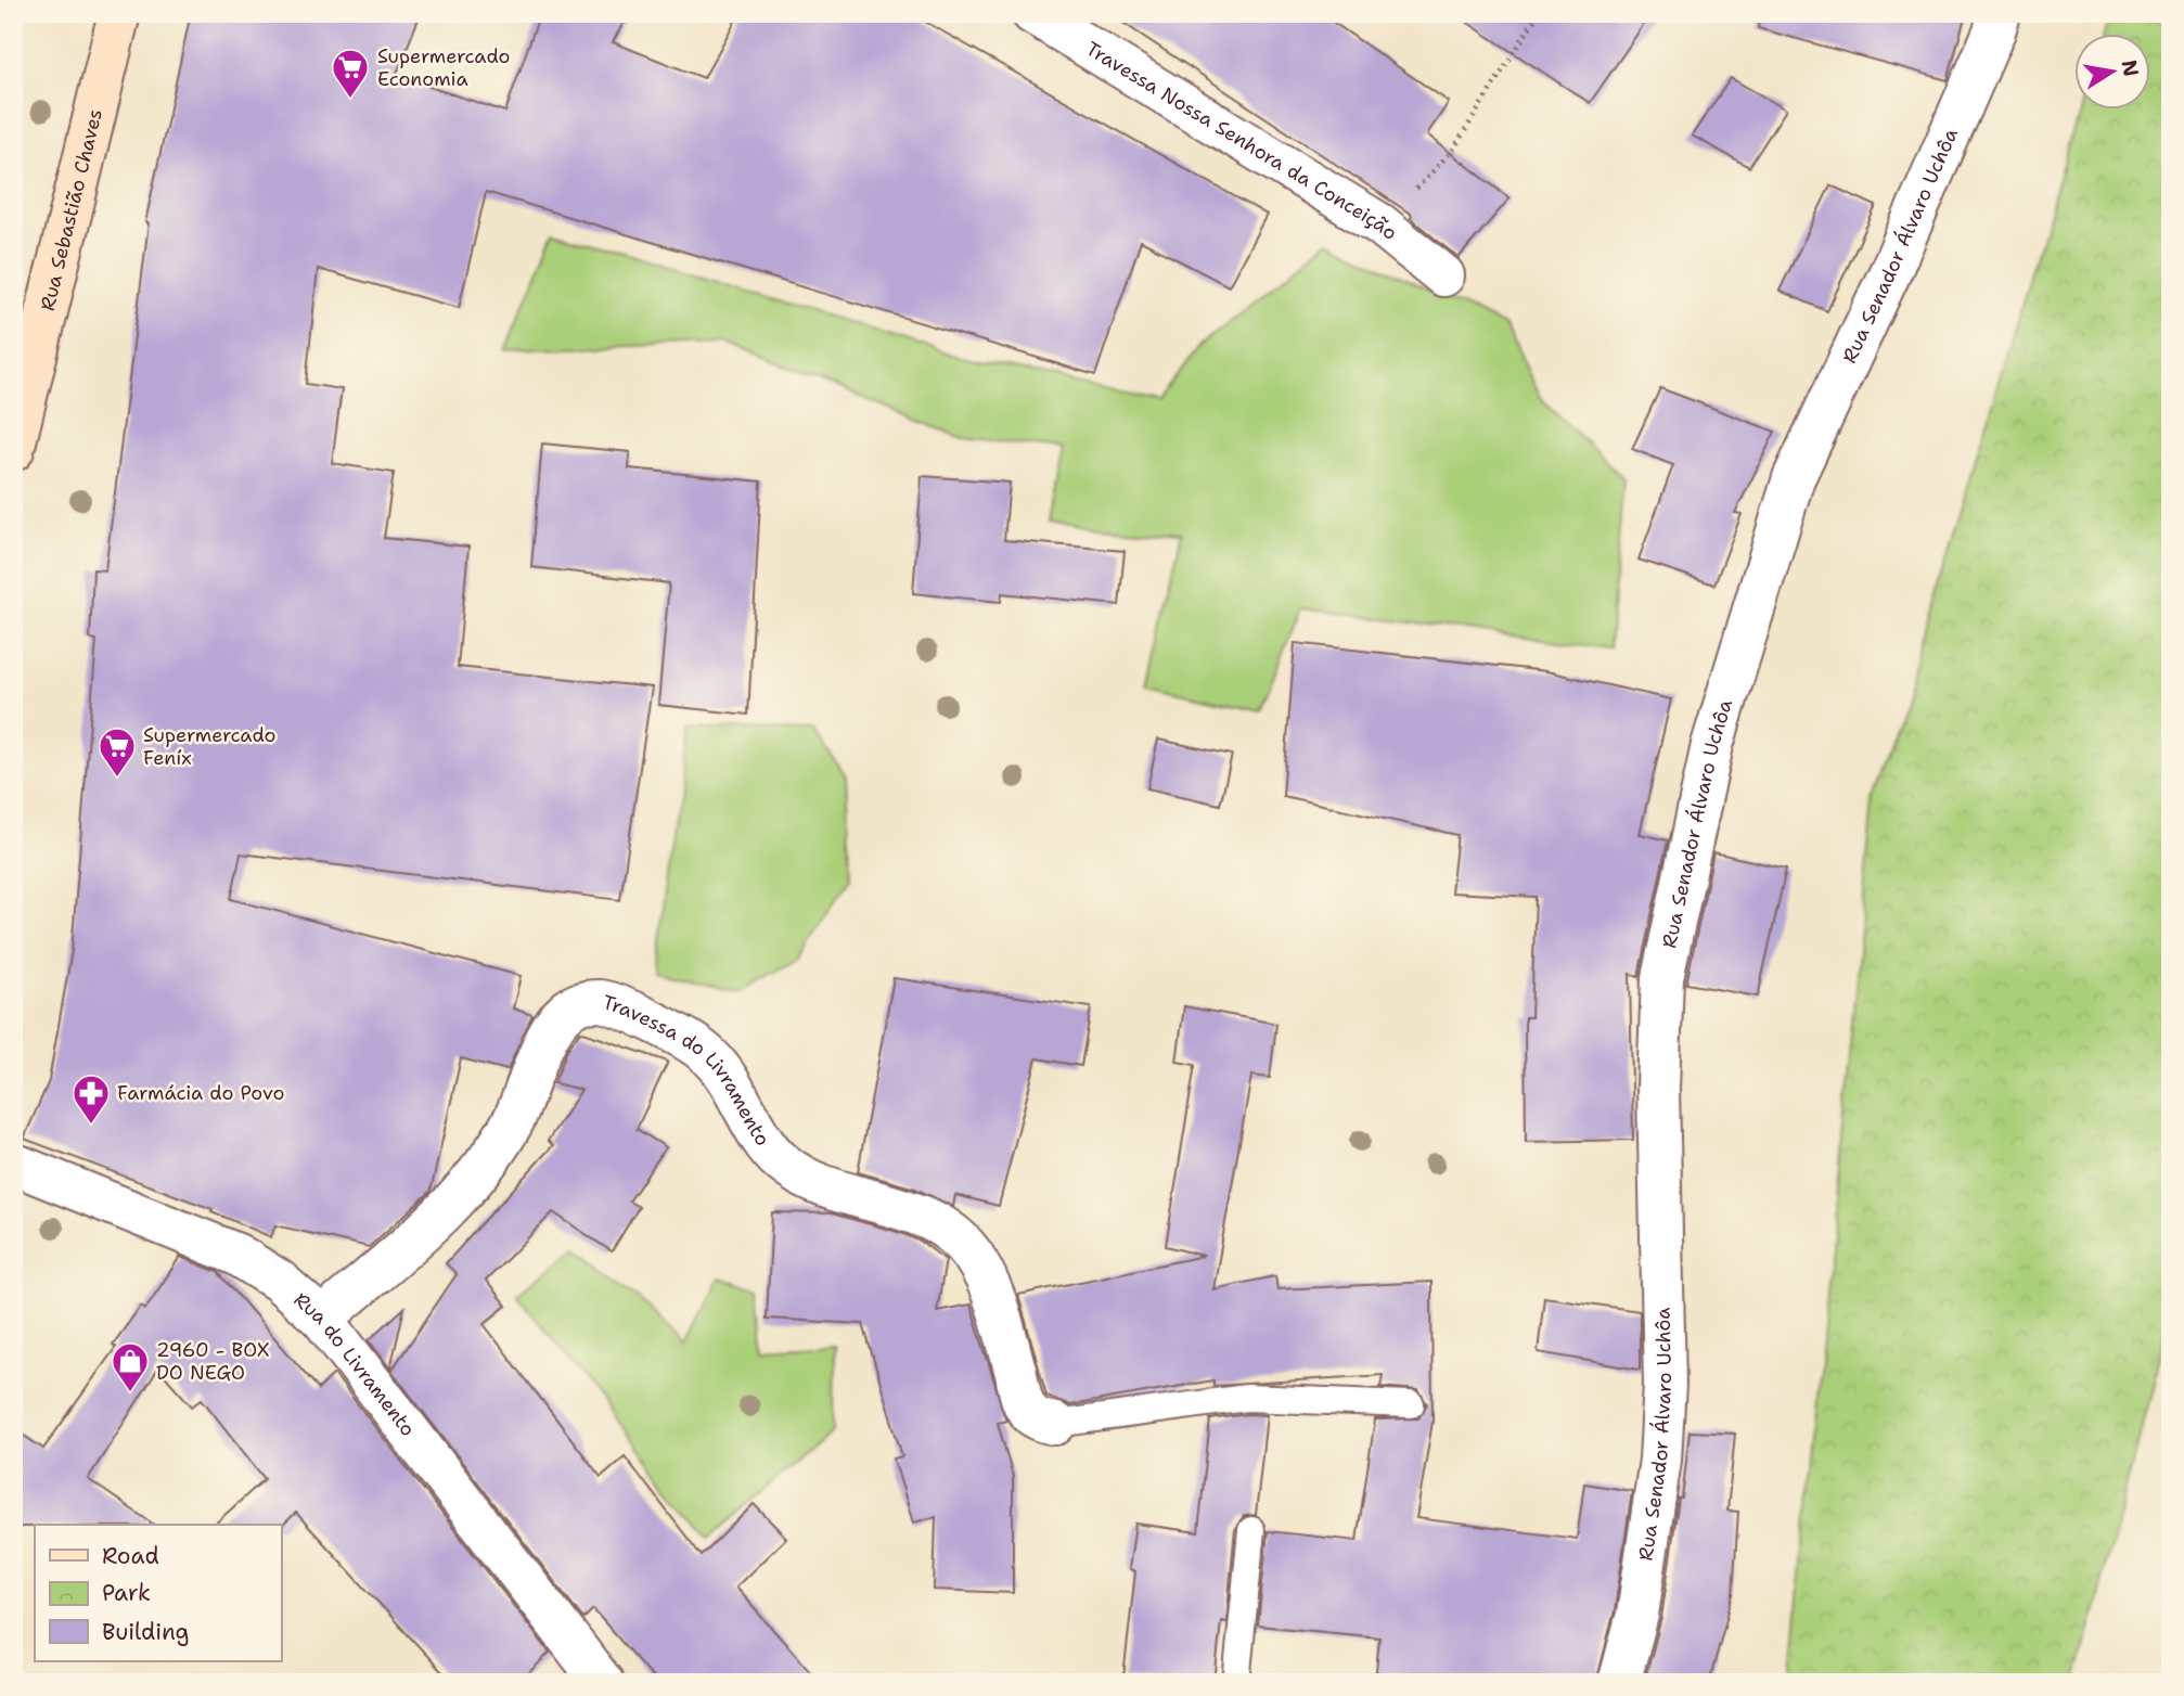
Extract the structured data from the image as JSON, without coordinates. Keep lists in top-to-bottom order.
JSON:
{
  "streets": {
    "main road": ["Rua Sebastião Chaves"],
    "street": [
      "Travessa Nossa Senhora da Conceição",
      "Rua Senador Álvaro Uchôa",
      "Travessa do Livramento",
      "Rua do Livramento"
    ]
  },
  "crossings": [
    ["Travessa do Livramento", "Rua do Livramento"]
  ],
  "places": {
    "supermarket": ["Supermercado Economia", "Supermercado Feníx"],
    "pharmacy": ["Farmácia do Povo"],
    "shop": ["2960 - BOX DO NEGO"]
  },
  "legend": ["Road", "Park", "Building"],
  "north": "right"
}
